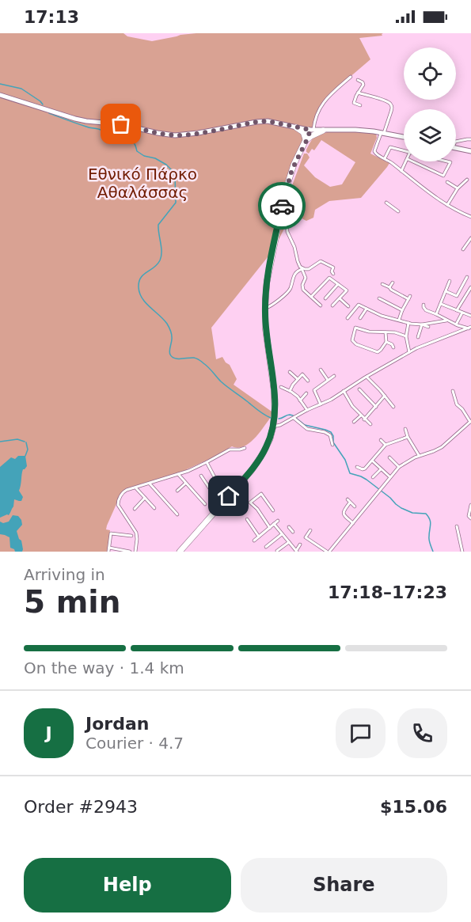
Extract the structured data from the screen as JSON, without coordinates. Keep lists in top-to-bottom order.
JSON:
{
  "parks": ["Εθνικό Πάρκο Αθαλάσσας"],
  "page": {
    "status": "17:13",
    "heading": ["5 min", "Arriving in", "17:18–17:23"],
    "panel": [
      "Jordan",
      "Courier · 4.7",
      "Order #2943",
      "$15.06"
    ],
    "bar": "On the way · 1.4 km",
    "round": "J",
    "buttons": ["Help", "Share"]
  }
}
